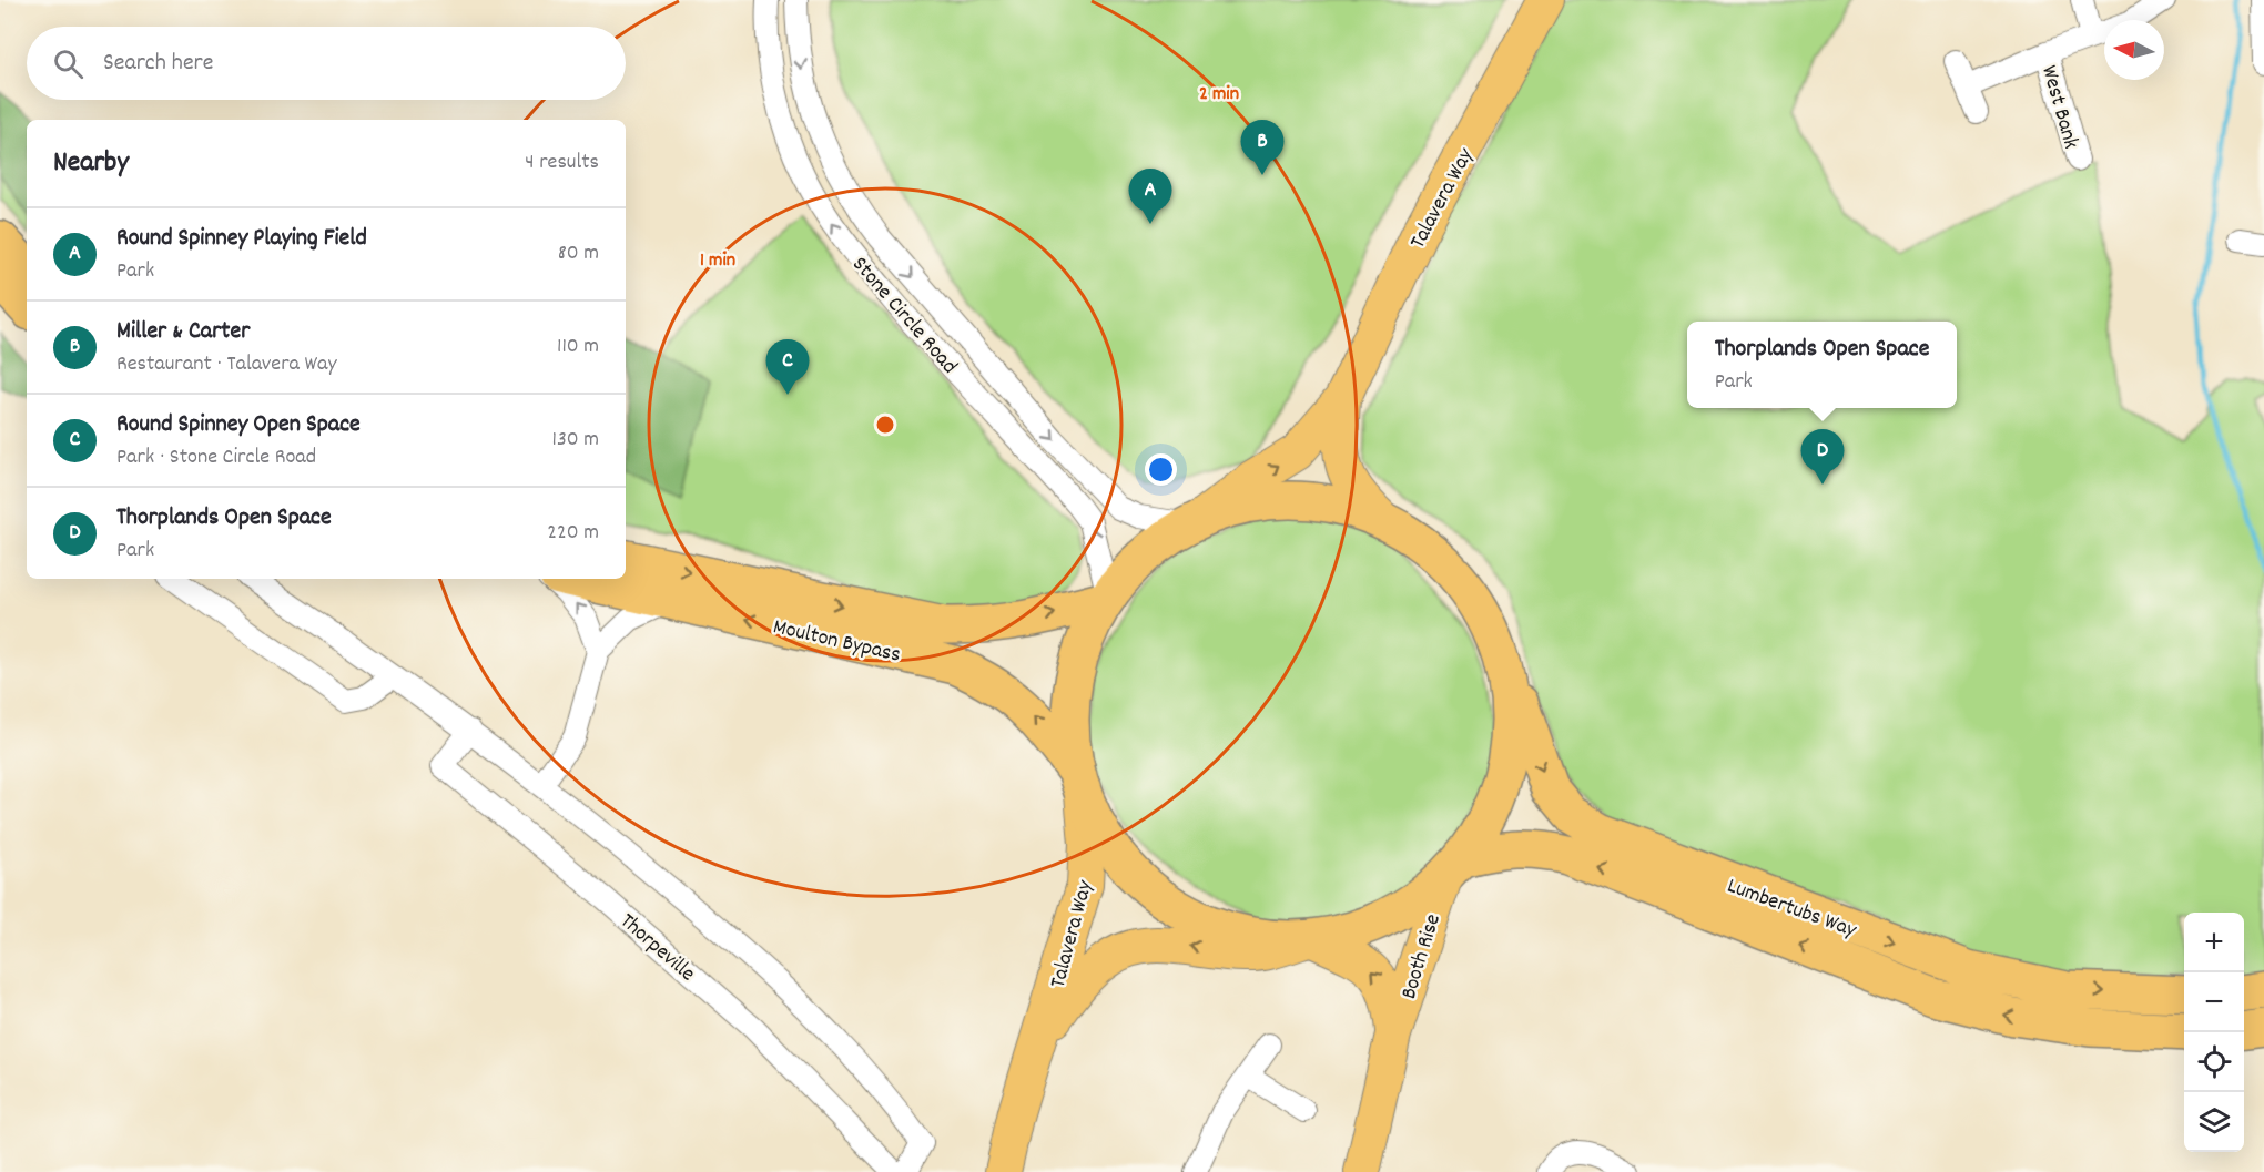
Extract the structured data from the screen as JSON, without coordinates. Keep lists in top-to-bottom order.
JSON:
{
  "streets": {
    "highway": ["Moulton Bypass", "Lumbertubs Way"],
    "main road": ["Talavera Way", "Booth Rise"],
    "street": ["West Bank", "Stone Circle Road", "Thorpeville"]
  },
  "crossings": [
    ["Talavera Way", "Stone Circle Road"],
    ["Talavera Way", "Moulton Bypass"],
    ["Talavera Way", "Booth Rise"],
    ["Stone Circle Road", "Moulton Bypass"],
    ["Lumbertubs Way", "Booth Rise"]
  ],
  "north": "left",
  "page": {
    "search": "Search here",
    "pins": [
      "B",
      "A",
      "C",
      "D"
    ],
    "heading": ["Nearby", "4 results"],
    "list": [
      {
        "mark": "A",
        "name": "Round Spinney Playing Field",
        "note": "Park",
        "value": "80 m"
      },
      {
        "mark": "B",
        "name": "Miller & Carter",
        "note": "Restaurant · Talavera Way",
        "value": "110 m"
      },
      {
        "mark": "C",
        "name": "Round Spinney Open Space",
        "note": "Park · Stone Circle Road",
        "value": "130 m"
      },
      {
        "mark": "D",
        "name": "Thorplands Open Space",
        "note": "Park",
        "value": "220 m"
      }
    ],
    "popup": ["Thorplands Open Space", "Park"],
    "map_buttons": ["+", "−"]
  },
  "rings": ["2 min", "1 min"]
}
